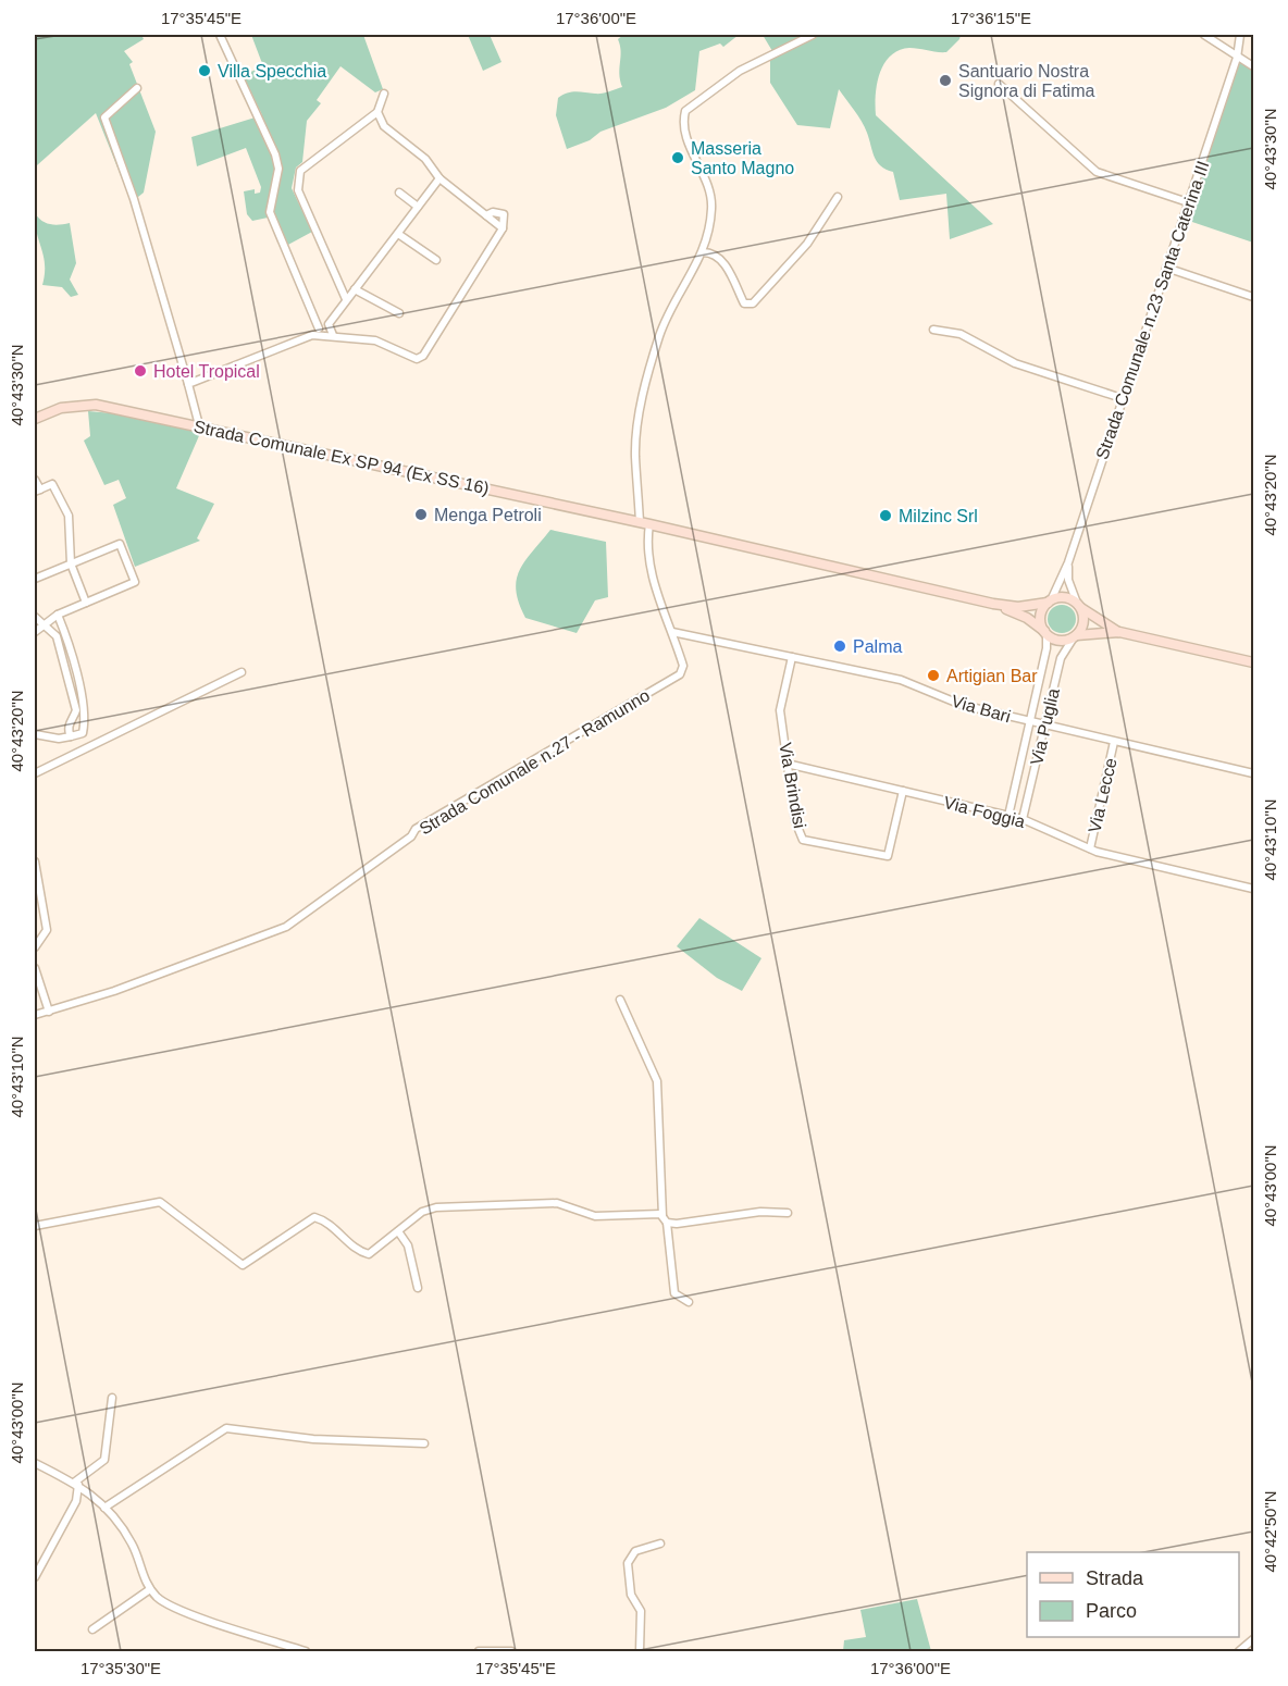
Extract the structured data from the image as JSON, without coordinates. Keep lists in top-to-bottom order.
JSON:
{
  "streets": {
    "main road": ["Strada Comunale Ex SP 94 (Ex SS 16)"],
    "street": [
      "Strada Comunale n.23 Santa Caterina III",
      "Via Bari",
      "Via Puglia",
      "Strada Comunale n.27 - Ramunno",
      "Via Brindisi",
      "Via Lecce",
      "Via Foggia"
    ]
  },
  "crossings": [
    ["Strada Comunale n.23 Santa Caterina III", "Strada Comunale Ex SP 94 (Ex SS 16)"],
    ["Strada Comunale n.23 Santa Caterina III", "Via Puglia"],
    ["Strada Comunale Ex SP 94 (Ex SS 16)", "Via Puglia"],
    ["Via Bari", "Via Puglia"],
    ["Via Bari", "Strada Comunale n.27 - Ramunno"],
    ["Via Bari", "Via Brindisi"],
    ["Via Bari", "Via Lecce"],
    ["Via Puglia", "Via Foggia"],
    ["Via Brindisi", "Via Foggia"],
    ["Via Lecce", "Via Foggia"]
  ],
  "places": [
    "Villa Specchia",
    "Santuario Nostra Signora di Fatima",
    "Masseria Santo Magno",
    "Hotel Tropical",
    "Menga Petroli",
    "Milzinc Srl",
    "Palma",
    "Artigian Bar"
  ],
  "legend": ["Strada", "Parco"],
  "coordinates": [
    "17°35'45\"E",
    "17°36'00\"E",
    "17°36'15\"E",
    "40°43'30\"N",
    "40°43'20\"N",
    "40°43'10\"N",
    "40°43'00\"N",
    "40°42'50\"N",
    "17°35'30\"E"
  ]
}
